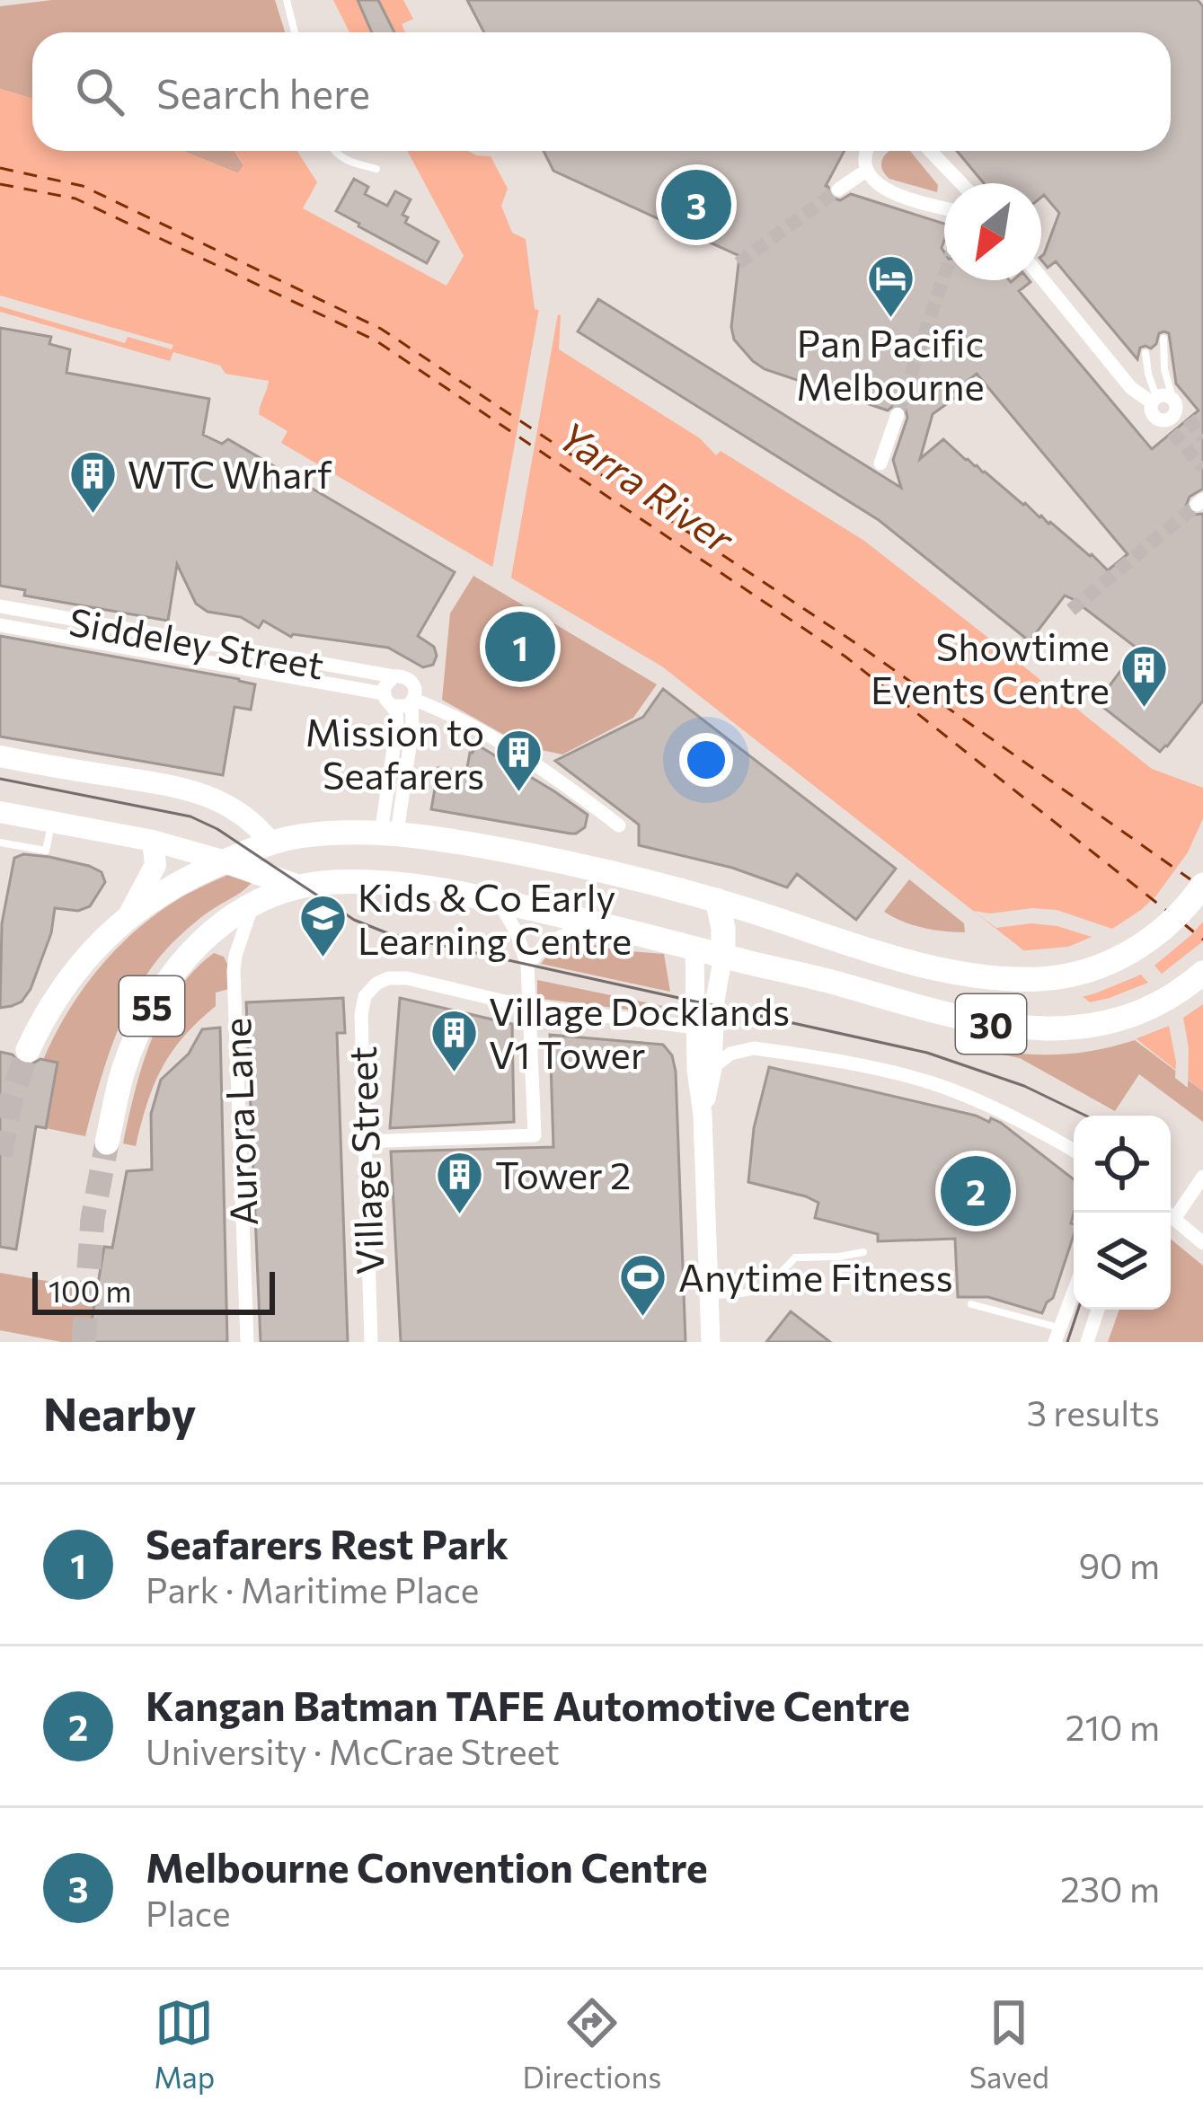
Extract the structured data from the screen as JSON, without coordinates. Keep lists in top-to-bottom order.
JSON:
{
  "streets": {
    "highway": ["55", "30"],
    "street": ["Siddeley Street", "Aurora Lane", "Village Street"]
  },
  "crossings": [
    ["55", "30"],
    ["55", "Aurora Lane"]
  ],
  "water": ["Yarra River"],
  "places": {
    "hotel": ["Pan Pacific Melbourne"],
    "building": [
      "WTC Wharf",
      "Showtime Events Centre",
      "Mission to Seafarers",
      "Village Docklands V1 Tower",
      "Tower 2"
    ],
    "school or university": ["Kids & Co Early Learning Centre"],
    "sports": ["Anytime Fitness"]
  },
  "scale_bar": "100 m",
  "north": "bottom left",
  "page": {
    "search": "Search here",
    "pins": ["3", "1", "2"],
    "scale": "100 m",
    "heading": ["Nearby", "3 results"],
    "list": [
      {
        "mark": "1",
        "name": "Seafarers Rest Park",
        "note": "Park · Maritime Place",
        "value": "90 m"
      },
      {
        "mark": "2",
        "name": "Kangan Batman TAFE Automotive Centre",
        "note": "University · McCrae Street",
        "value": "210 m"
      },
      {
        "mark": "3",
        "name": "Melbourne Convention Centre",
        "note": "Place",
        "value": "230 m"
      }
    ],
    "nav": ["Map", "Directions", "Saved"]
  }
}
